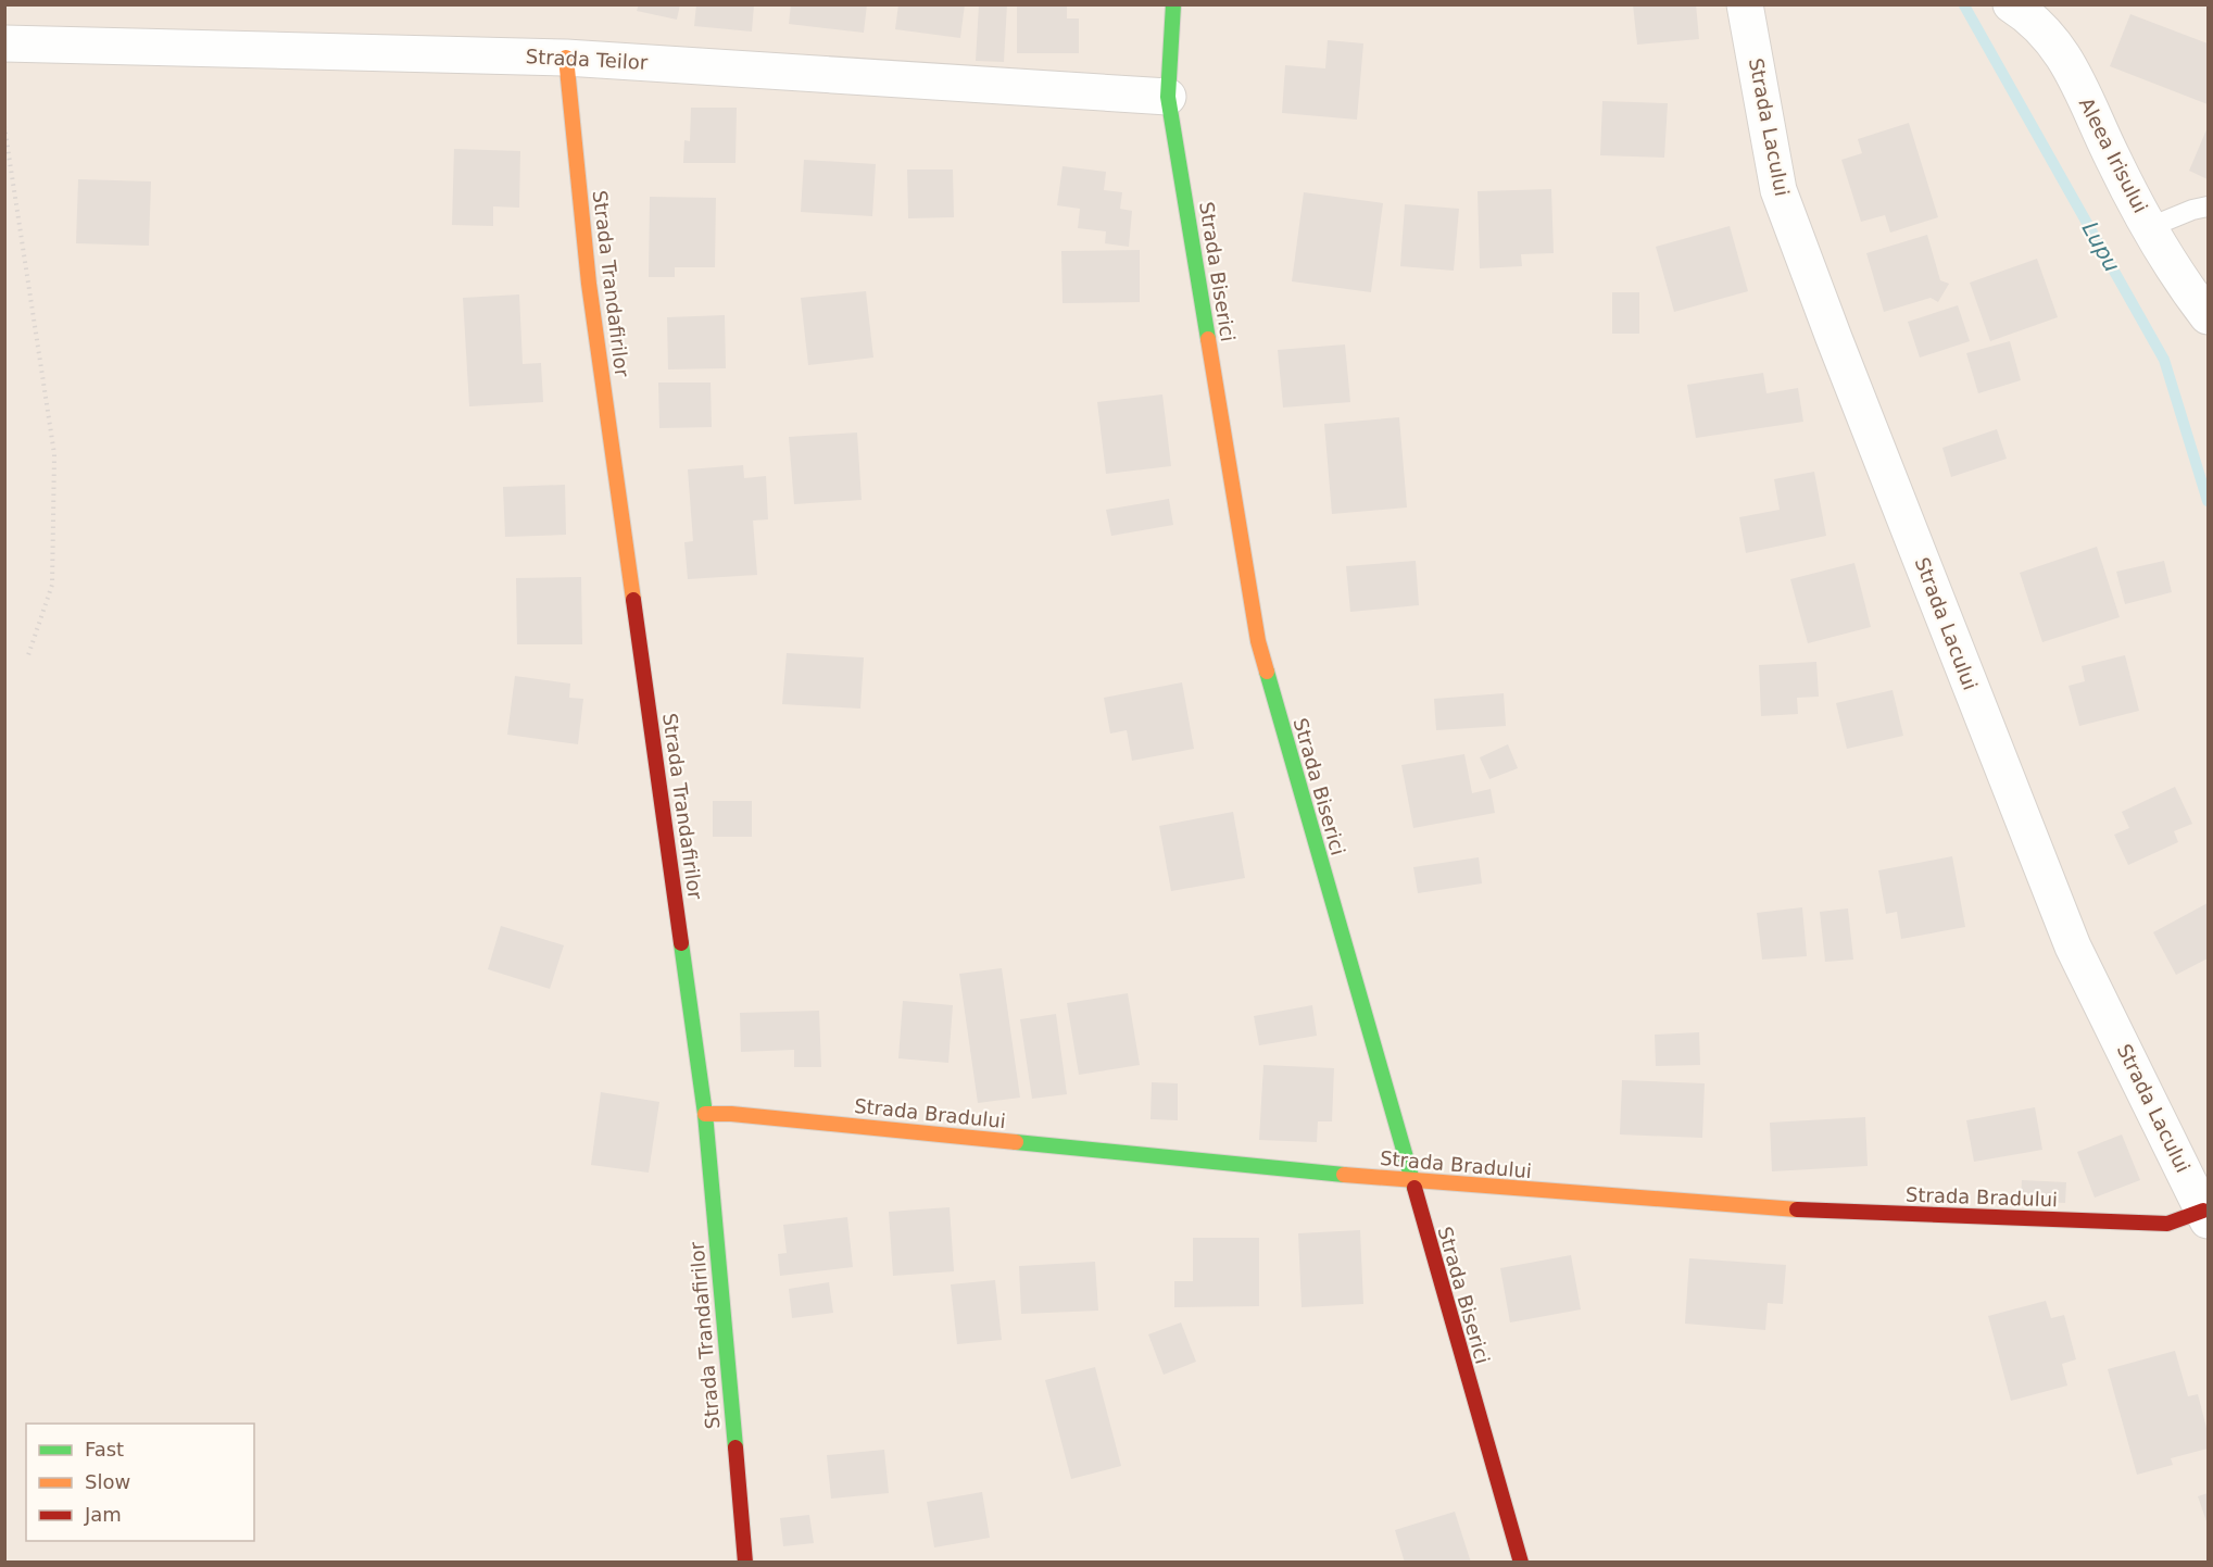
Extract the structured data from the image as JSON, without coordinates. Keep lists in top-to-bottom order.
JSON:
{
  "streets": {
    "street": [
      "Strada Teilor",
      "Strada Lacului",
      "Aleea Irisului",
      "Strada Biserici",
      "Strada Trandafirilor",
      "Strada Bradului"
    ]
  },
  "crossings": [
    ["Strada Teilor", "Strada Biserici"],
    ["Strada Teilor", "Strada Trandafirilor"],
    ["Strada Lacului", "Strada Bradului"],
    ["Strada Biserici", "Strada Bradului"],
    ["Strada Trandafirilor", "Strada Bradului"]
  ],
  "water": ["Lupu"],
  "legend": ["Fast", "Slow", "Jam"]
}
